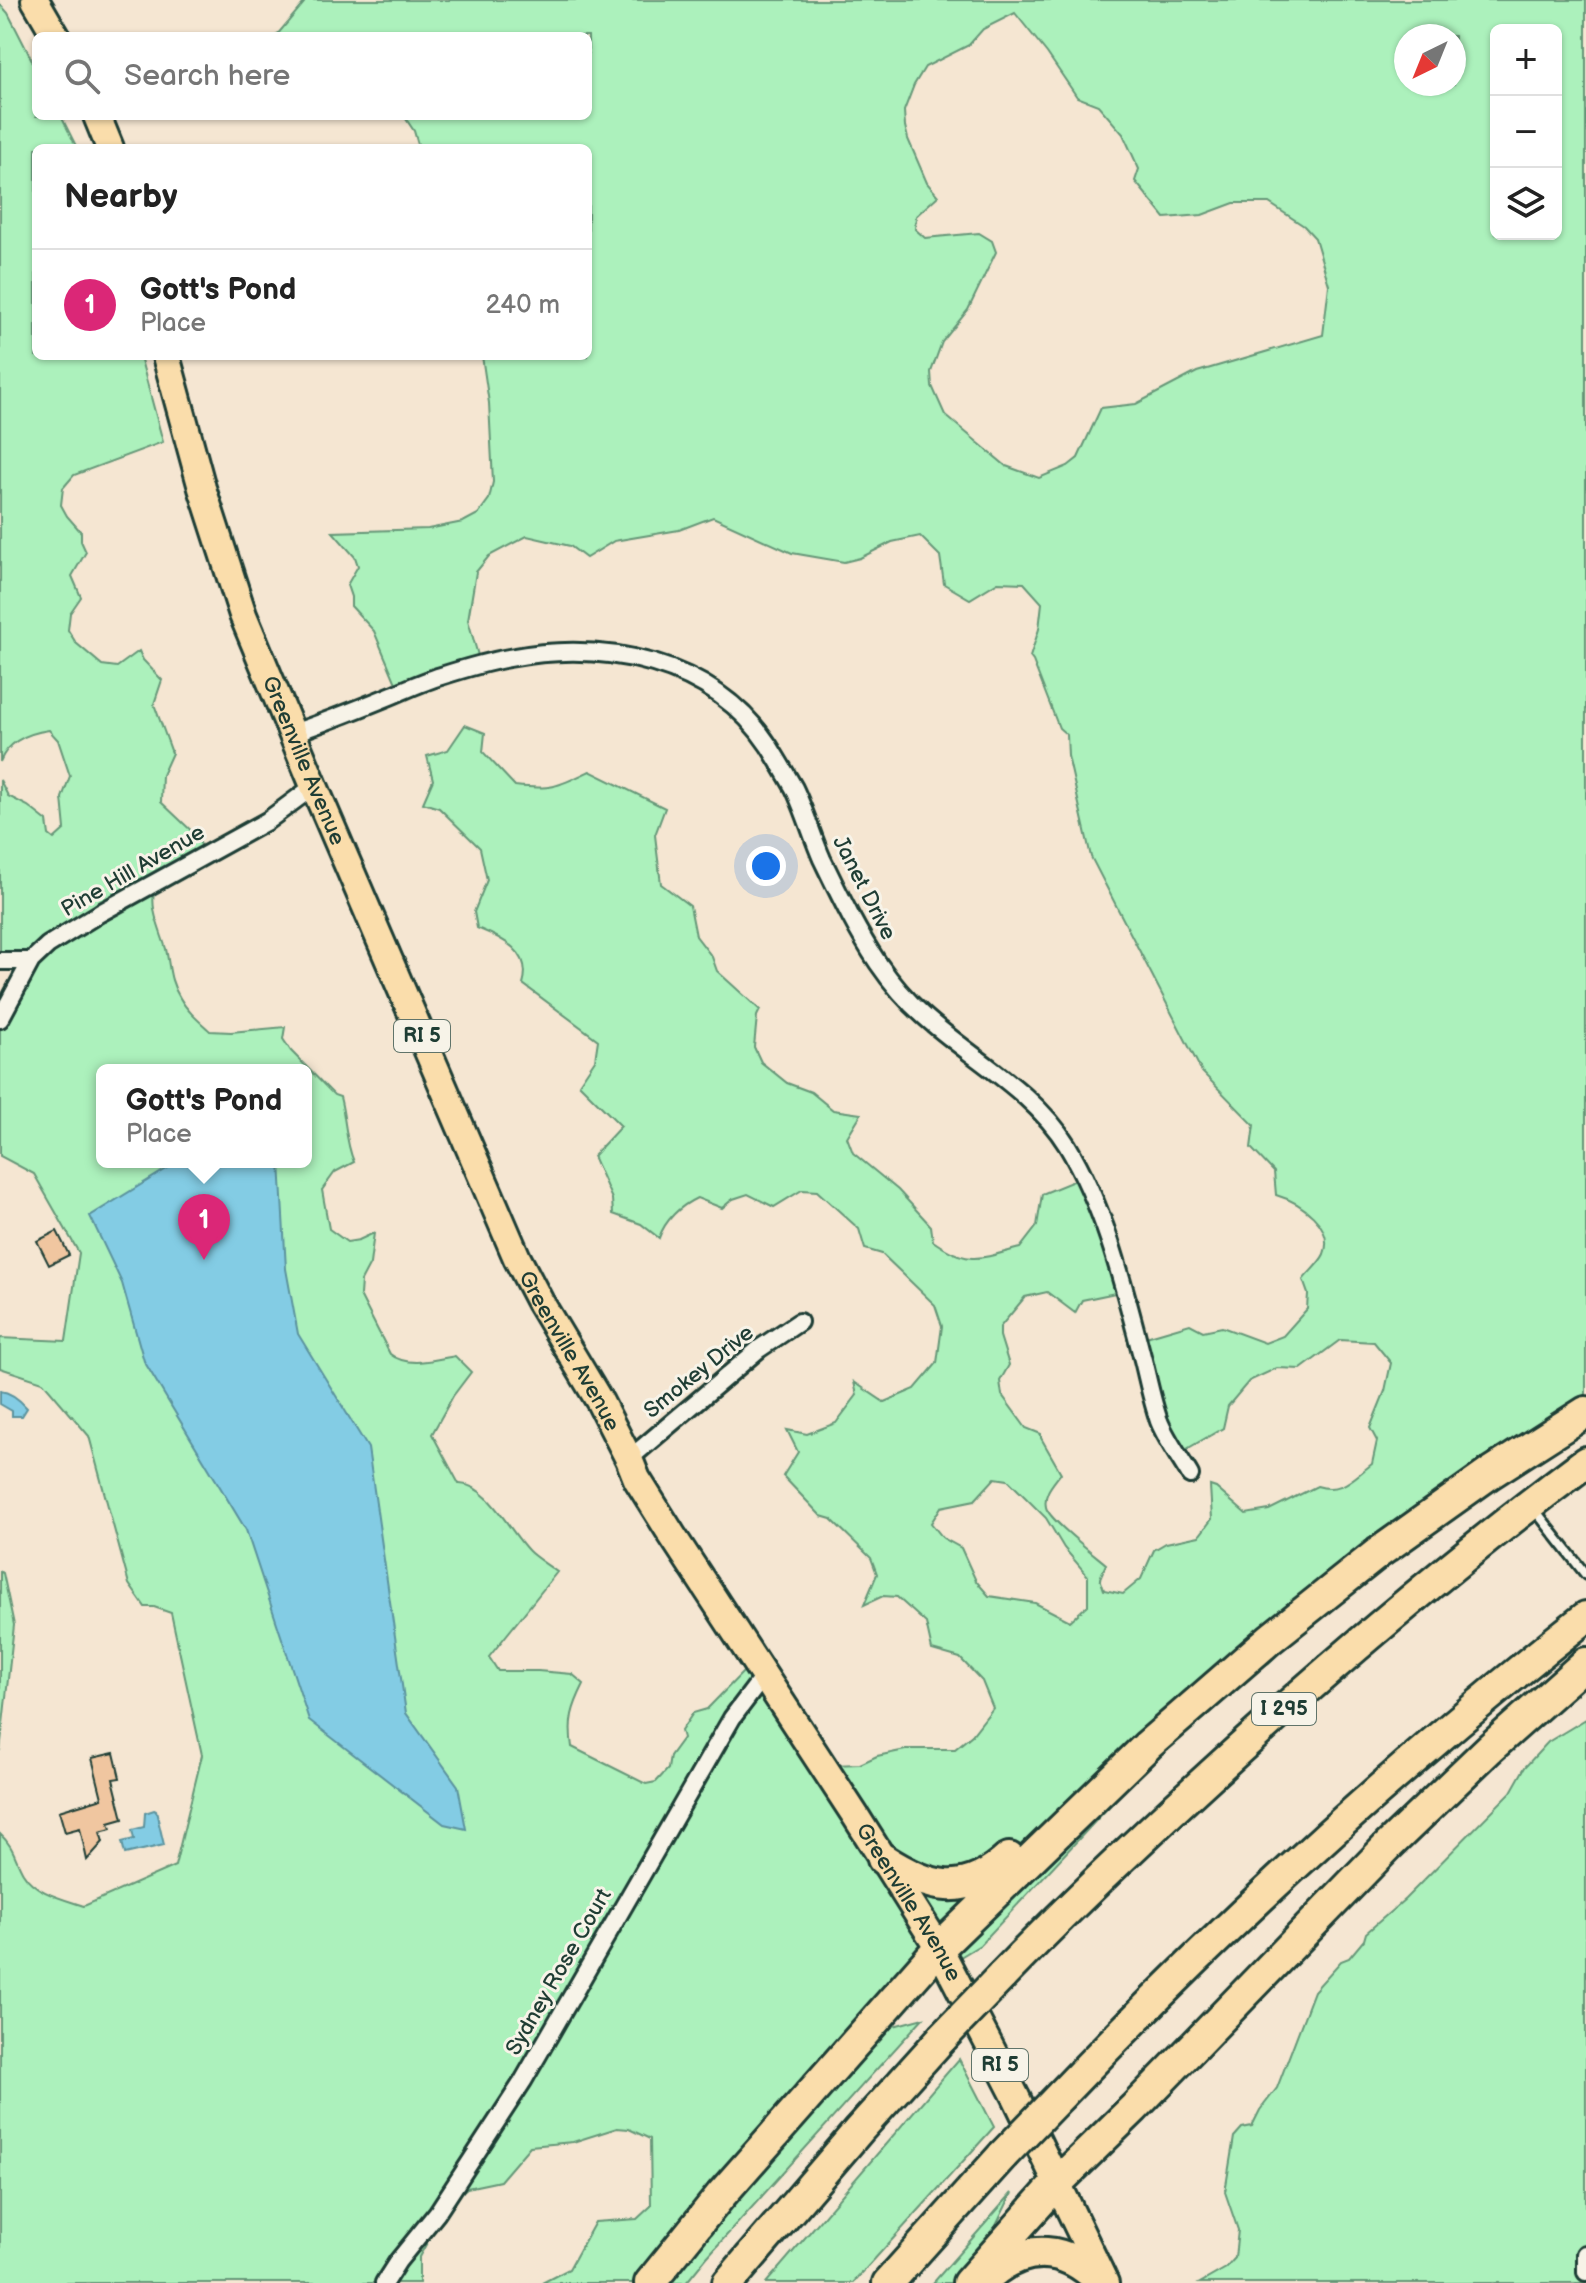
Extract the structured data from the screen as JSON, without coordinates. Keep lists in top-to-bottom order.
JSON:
{
  "streets": {
    "highway": ["I 295"],
    "main road": ["Greenville Avenue", "RI 5"],
    "street": [
      "Pine Hill Avenue",
      "Janet Drive",
      "Smokey Drive",
      "Sydney Rose Court"
    ]
  },
  "crossings": [
    ["Greenville Avenue", "Pine Hill Avenue"],
    ["Greenville Avenue", "Janet Drive"],
    ["Greenville Avenue", "Smokey Drive"],
    ["Greenville Avenue", "Sydney Rose Court"]
  ],
  "north": "bottom left",
  "page": {
    "map_buttons": ["+", "−"],
    "search": "Search here",
    "heading": "Nearby",
    "list": [
      {
        "mark": "1",
        "name": "Gott's Pond",
        "note": "Place",
        "value": "240 m"
      }
    ],
    "popup": ["Gott's Pond", "Place"],
    "pins": "1"
  }
}
